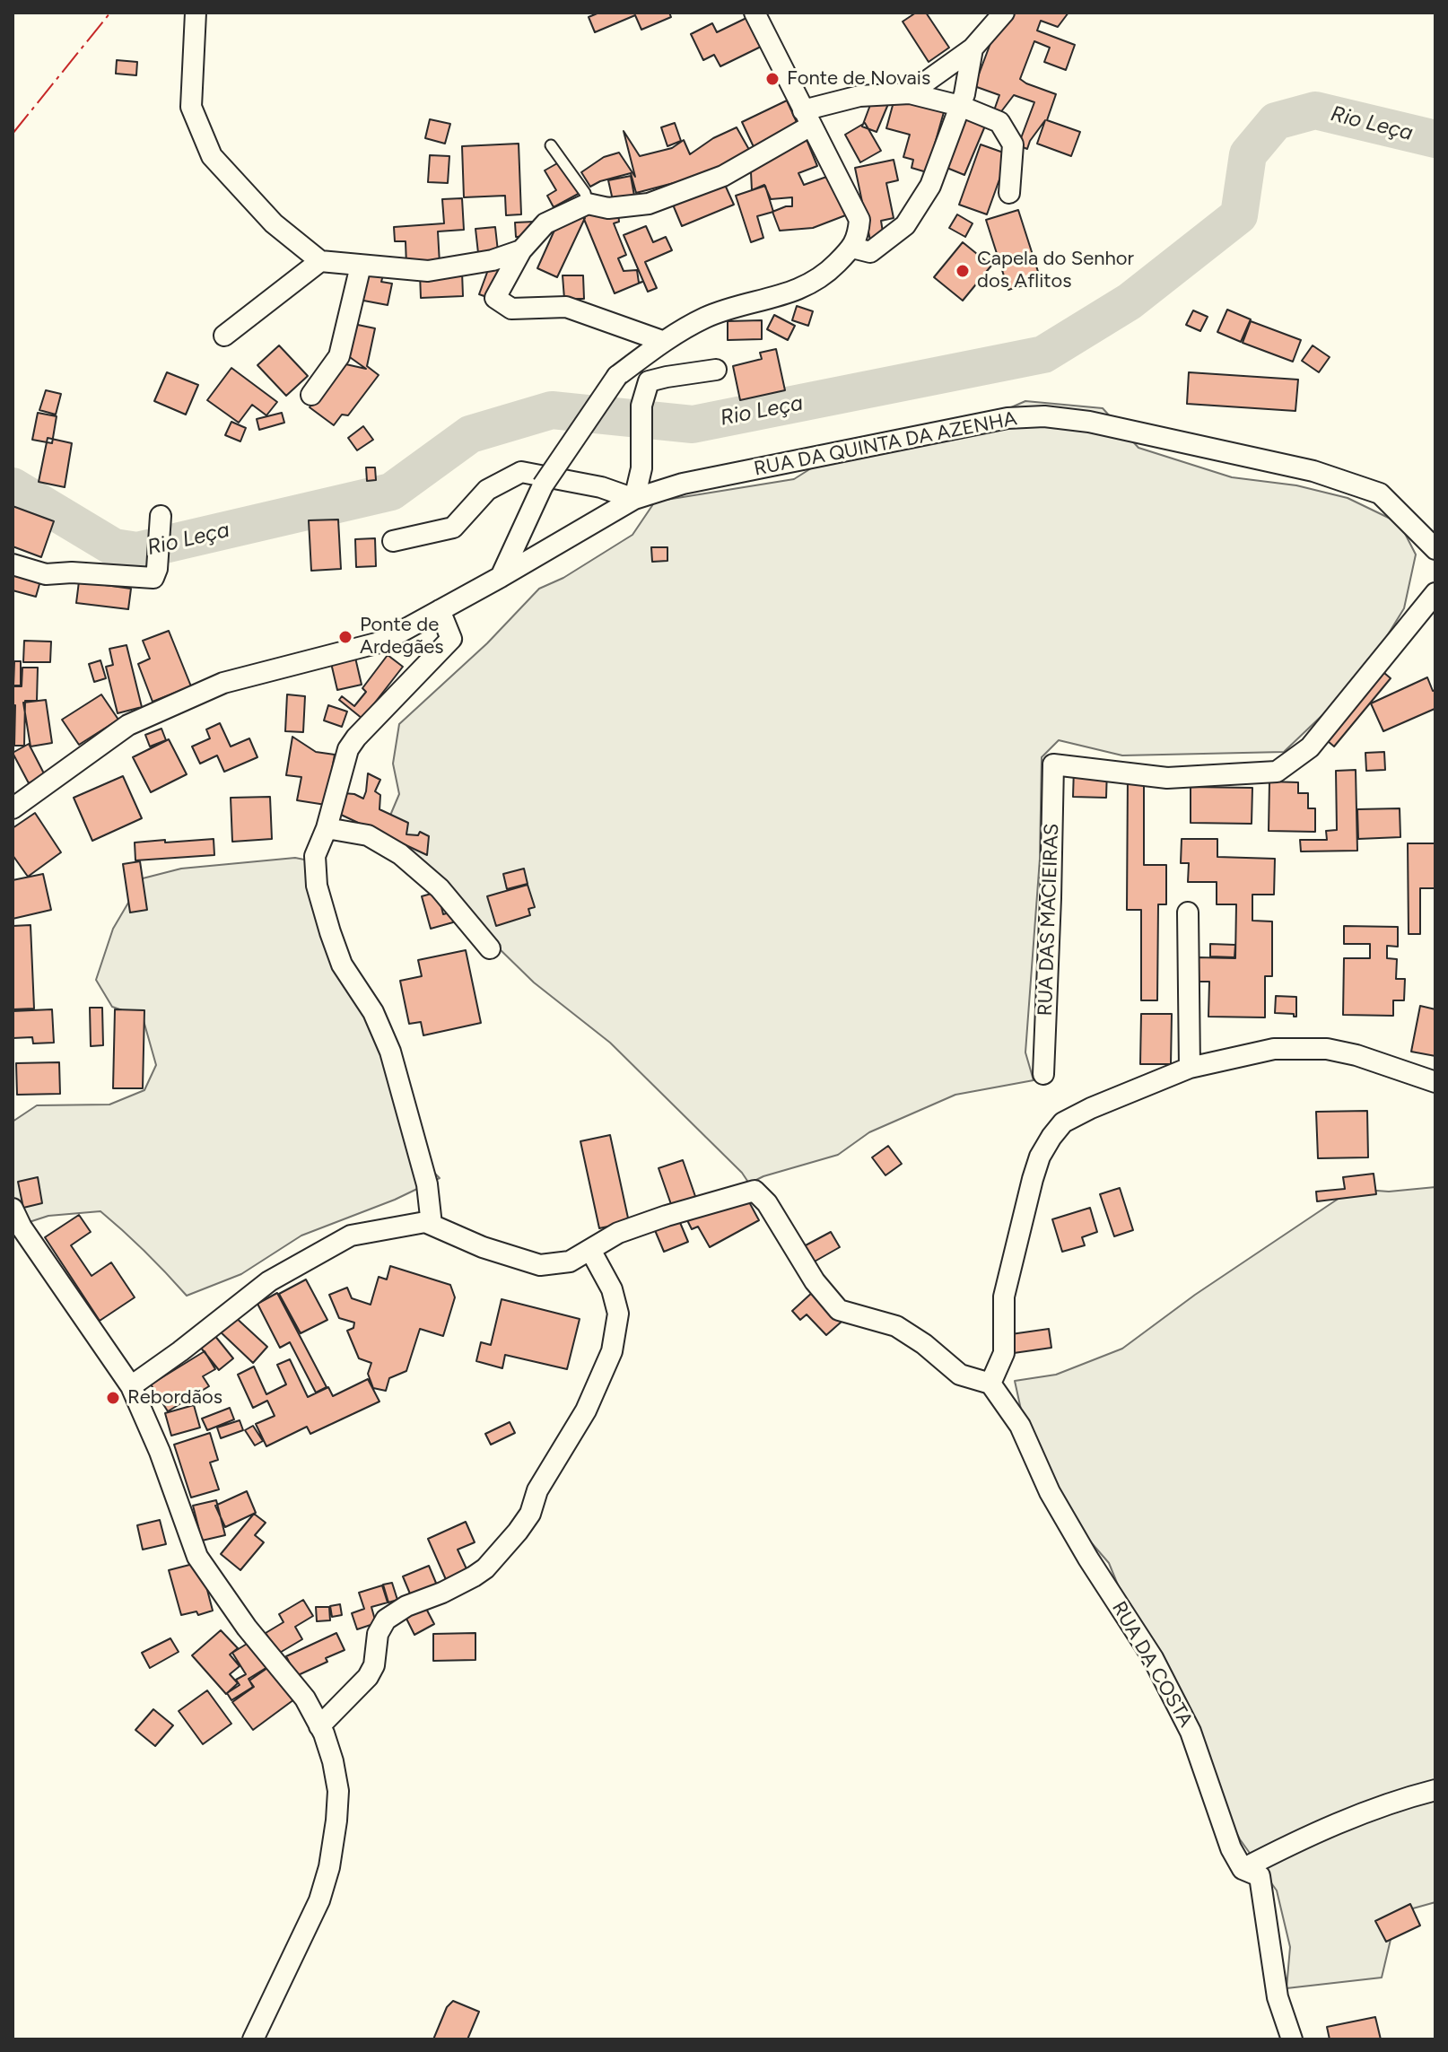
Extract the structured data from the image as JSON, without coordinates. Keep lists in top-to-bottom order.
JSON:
{
  "streets": {
    "street": ["RUA DA QUINTA DA AZENHA", "RUA DAS MACIEIRAS", "RUA DA COSTA"]
  },
  "water": ["Rio Leça"],
  "places": [
    "Fonte de Novais",
    "Capela do Senhor dos Aflitos",
    "Ponte de Ardegães",
    "Rebordãos"
  ]
}
